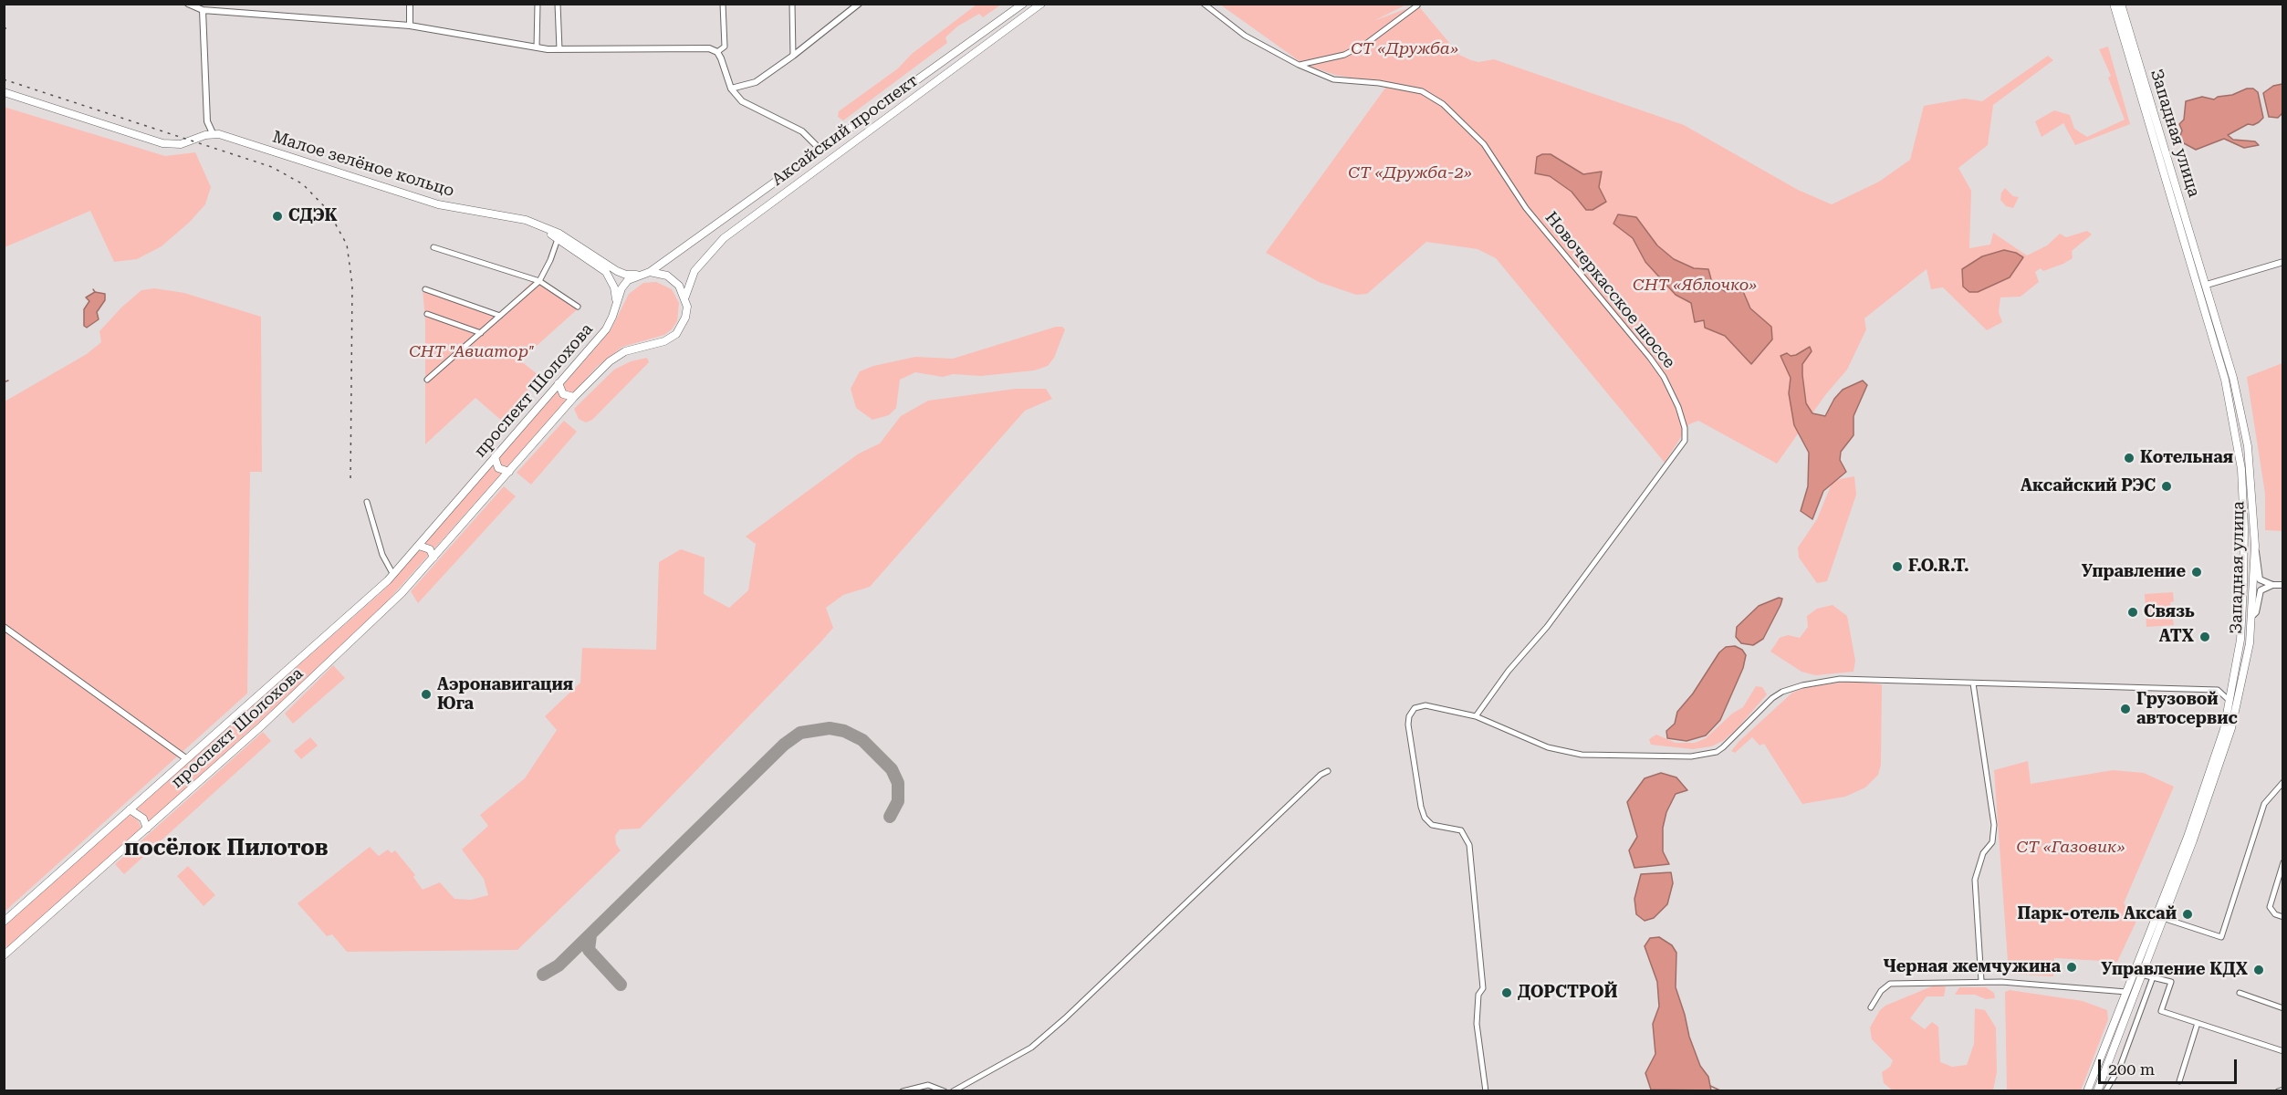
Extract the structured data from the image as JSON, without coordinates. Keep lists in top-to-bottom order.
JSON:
{
  "streets": {
    "main road": [
      "Аксайский проспект",
      "Западная улица",
      "Малое зелёное кольцо",
      "проспект Шолохова"
    ],
    "street": ["Новочеркасское шоссе"]
  },
  "crossings": [
    ["Аксайский проспект", "проспект Шолохова"],
    ["Малое зелёное кольцо", "проспект Шолохова"]
  ],
  "districts": ["посёлок Пилотов"],
  "parks": [
    "СТ «Дружба»",
    "СТ «Дружба-2»",
    "СНТ «Яблочко»",
    "СНТ \"Авиатор\"",
    "СТ «Газовик»"
  ],
  "places": [
    "СДЭК",
    "Котельная",
    "Аксайский РЭС",
    "F.O.R.T.",
    "Управление",
    "Связь",
    "АТХ",
    "Аэронавигация Юга",
    "Грузовой автосервис",
    "Парк-отель Аксай",
    "Черная жемчужина",
    "Управление КДХ",
    "ДОРСТРОЙ"
  ],
  "scale_bar": "200 m"
}
